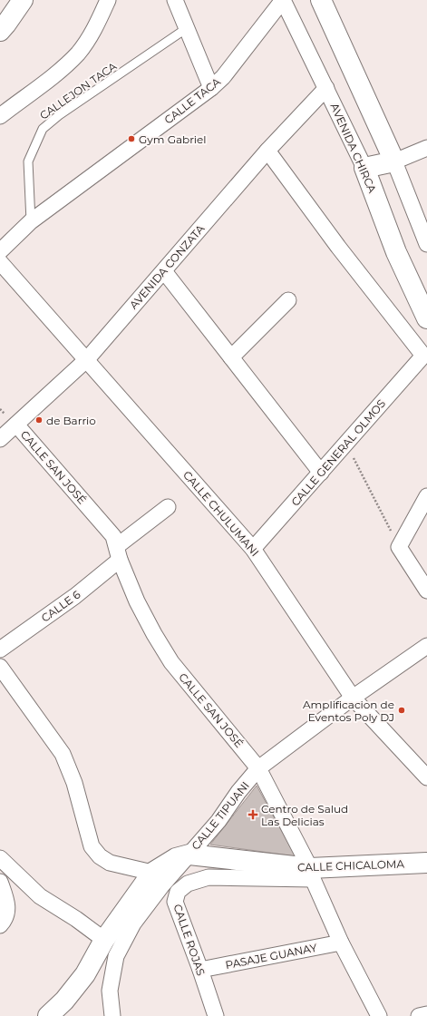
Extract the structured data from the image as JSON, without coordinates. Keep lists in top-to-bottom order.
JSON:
{
  "streets": {
    "main road": ["AVENIDA CHIRCA", "CALLE TIPUANI", "CALLE CHICALOMA"],
    "street": [
      "CALLE TACA",
      "AVENIDA CONZATA",
      "CALLE GENERAL OLMOS",
      "CALLE SAN JOSÉ",
      "CALLE CHULUMANI",
      "CALLE 6",
      "CALLE ROJAS",
      "PASAJE GUANAY"
    ],
    "lane": ["CALLEJON TACA"]
  },
  "crossings": [
    ["CALLEJON TACA", "CALLE TACA"],
    ["CALLE TACA", "AVENIDA CHIRCA"],
    ["AVENIDA CHIRCA", "AVENIDA CONZATA"],
    ["AVENIDA CONZATA", "CALLE GENERAL OLMOS"],
    ["AVENIDA CONZATA", "CALLE SAN JOSÉ"],
    ["AVENIDA CONZATA", "CALLE CHULUMANI"],
    ["CALLE GENERAL OLMOS", "CALLE CHULUMANI"],
    ["CALLE SAN JOSÉ", "CALLE 6"],
    ["CALLE SAN JOSÉ", "CALLE TIPUANI"],
    ["CALLE SAN JOSÉ", "CALLE CHICALOMA"],
    ["CALLE SAN JOSÉ", "CALLE ROJAS"],
    ["CALLE SAN JOSÉ", "PASAJE GUANAY"],
    ["CALLE CHULUMANI", "CALLE TIPUANI"],
    ["CALLE TIPUANI", "CALLE CHICALOMA"],
    ["CALLE CHICALOMA", "CALLE ROJAS"],
    ["CALLE ROJAS", "PASAJE GUANAY"]
  ],
  "places": {
    "other": ["Gym Gabriel", "de Barrio", "Amplificacion de Eventos Poly DJ"],
    "health": ["Centro de Salud Las Delicias"]
  }
}
